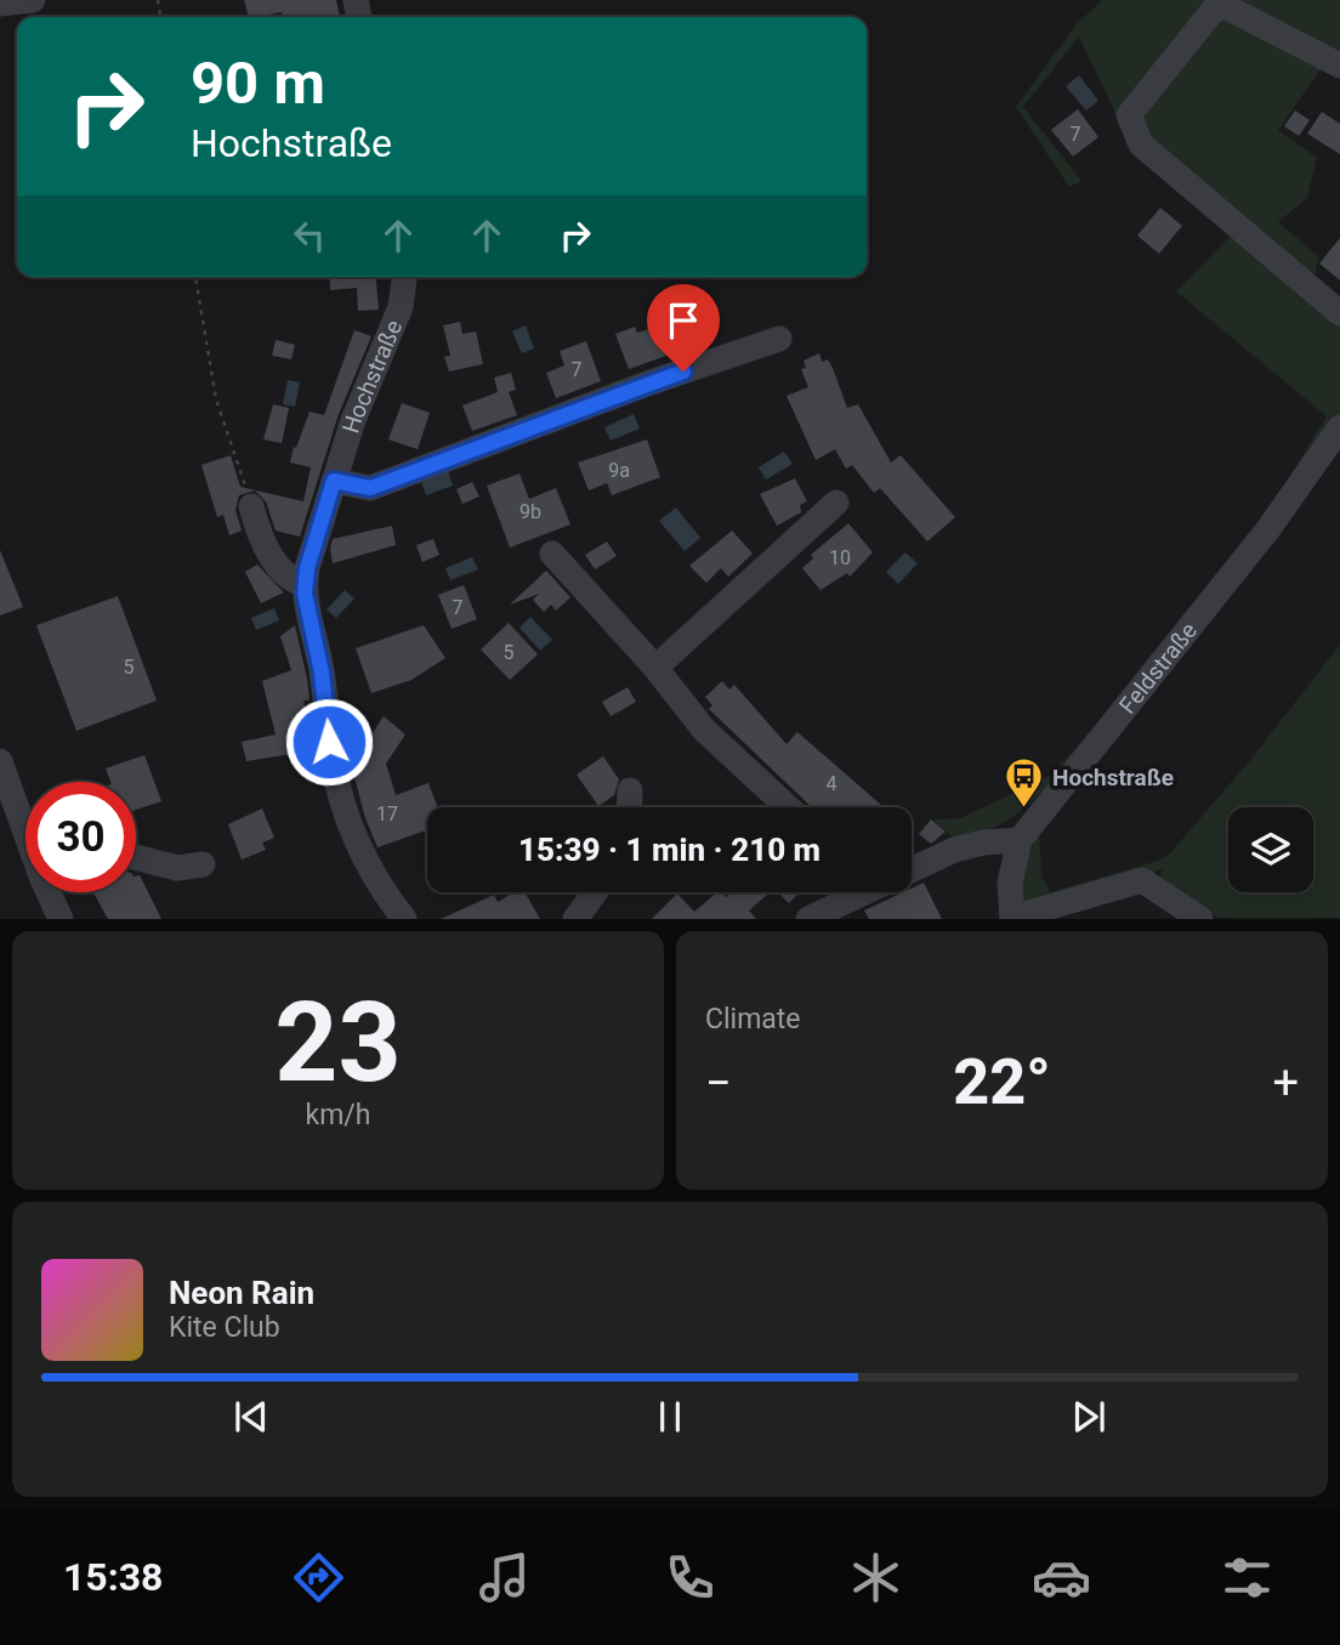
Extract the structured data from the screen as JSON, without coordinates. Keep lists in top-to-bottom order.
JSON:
{
  "streets": {
    "street": ["Hochstraße", "Feldstraße"]
  },
  "places": {
    "bus stop": ["Hochstraße"]
  },
  "house_numbers": [
    "7",
    "7",
    "9a",
    "9b",
    "10",
    "7",
    "5",
    "5",
    "4",
    "17"
  ],
  "page": {
    "turn": ["90 m", "Hochstraße"],
    "limit": "30",
    "trip": "15:39 · 1 min · 210 m",
    "tile": [
      ["23", "km/h"],
      "Climate"
    ],
    "heat": ["−", "22°", "+"],
    "song": ["Neon Rain", "Kite Club"],
    "tabs": "15:38"
  }
}
